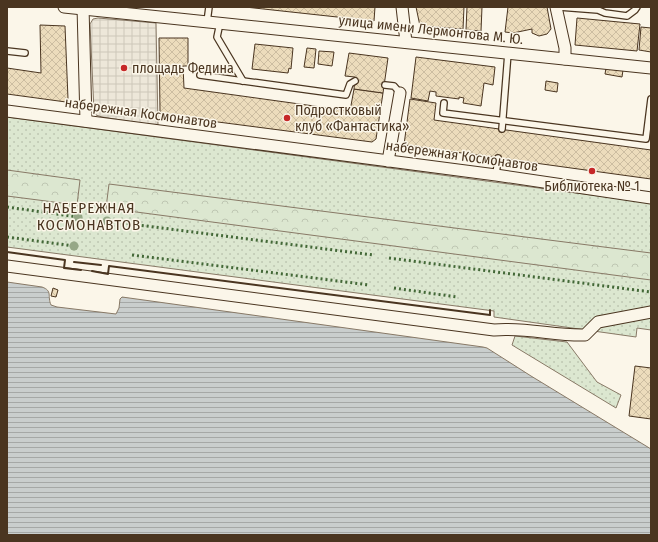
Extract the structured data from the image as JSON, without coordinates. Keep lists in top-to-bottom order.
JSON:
{
  "streets": {
    "street": ["улица имени Лермонтова М. Ю.", "набережная Космонавтов"]
  },
  "districts": ["НАБЕРЕЖНАЯ КОСМОНАВТОВ"],
  "places": ["площадь Федина", "Подростковый клуб «Фантастика»", "Библиотека № 1"]
}
